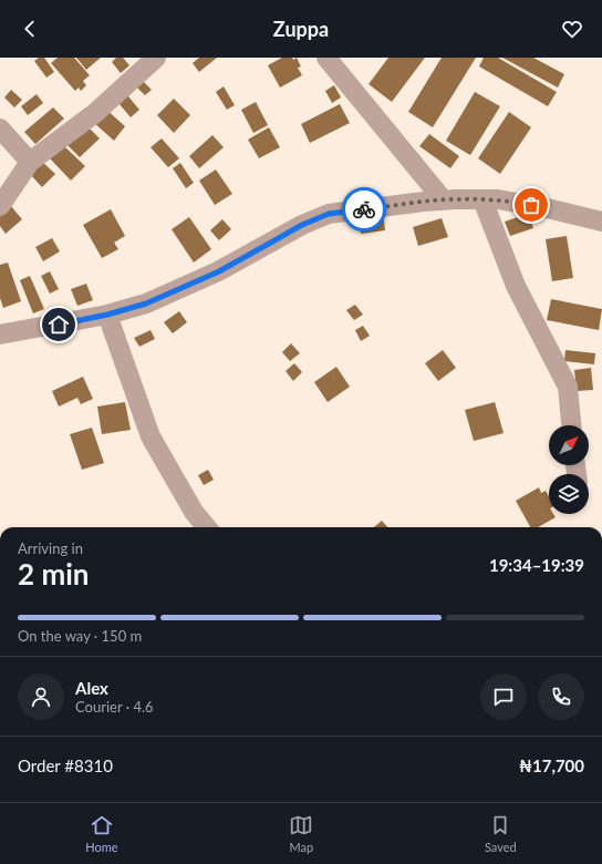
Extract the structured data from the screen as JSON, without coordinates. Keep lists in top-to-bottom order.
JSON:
{
  "north": "top right",
  "page": {
    "header": "Zuppa",
    "heading": ["2 min", "Arriving in", "19:34–19:39"],
    "panel": [
      "Alex",
      "Courier · 4.6",
      "Order #8310",
      "₦17,700"
    ],
    "bar": "On the way · 150 m",
    "tabs": ["Home", "Map", "Saved"]
  }
}
